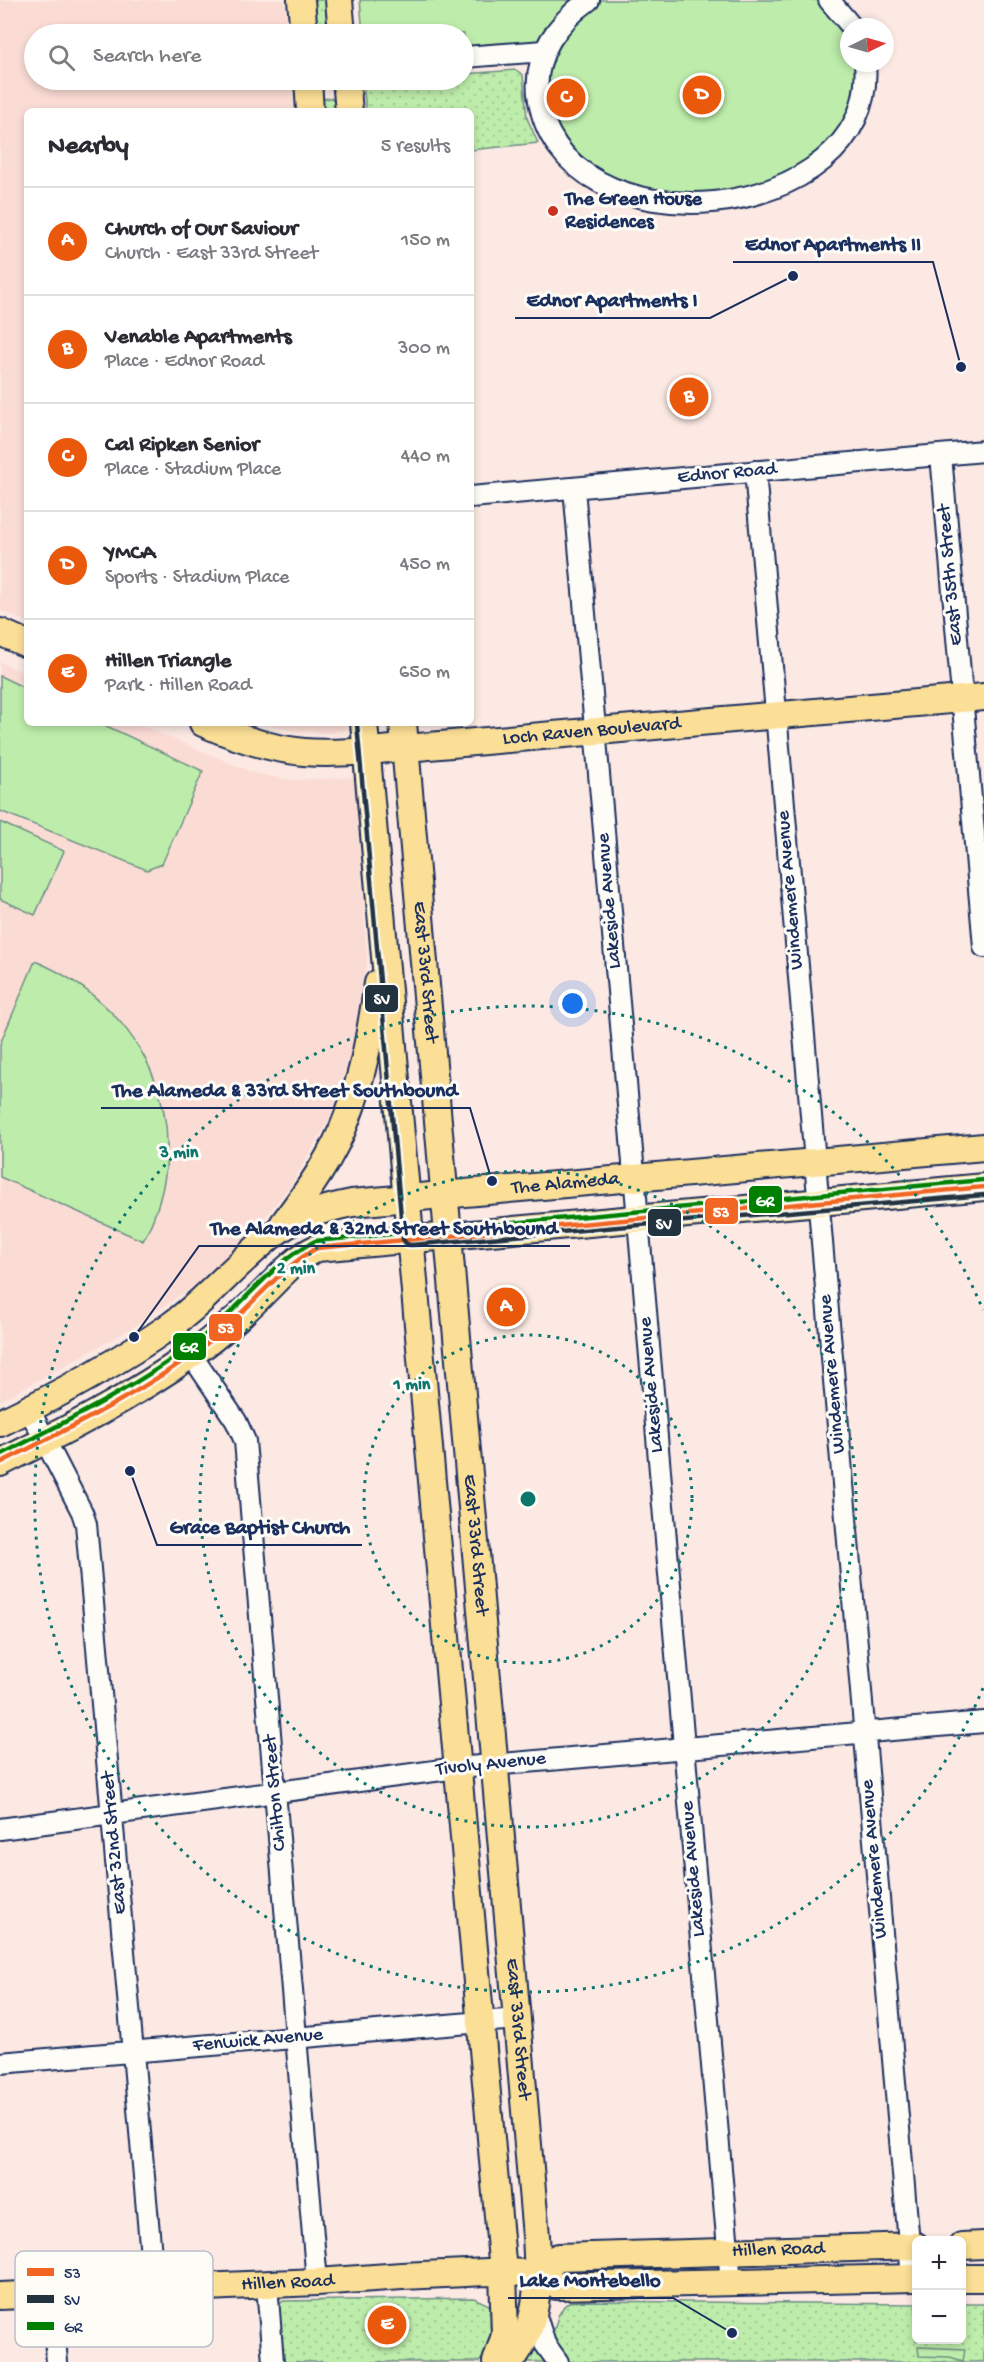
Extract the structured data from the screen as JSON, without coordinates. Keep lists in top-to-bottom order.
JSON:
{
  "streets": {
    "main road": [
      "Loch Raven Boulevard",
      "East 33rd Street",
      "The Alameda",
      "Hillen Road"
    ],
    "street": [
      "Ednor Road",
      "East 35th Street",
      "Windemere Avenue",
      "Lakeside Avenue",
      "Tivoly Avenue",
      "Chilton Street",
      "East 32nd Street",
      "Fenwick Avenue"
    ]
  },
  "crossings": [
    ["Ednor Road", "East 35th Street"],
    ["Ednor Road", "Windemere Avenue"],
    ["Ednor Road", "Lakeside Avenue"],
    ["East 35th Street", "Loch Raven Boulevard"],
    ["Loch Raven Boulevard", "Windemere Avenue"],
    ["Loch Raven Boulevard", "Lakeside Avenue"],
    ["Loch Raven Boulevard", "East 33rd Street"],
    ["Windemere Avenue", "The Alameda"],
    ["Windemere Avenue", "Tivoly Avenue"],
    ["Lakeside Avenue", "The Alameda"],
    ["Lakeside Avenue", "Tivoly Avenue"],
    ["Lakeside Avenue", "Hillen Road"],
    ["East 33rd Street", "The Alameda"],
    ["East 33rd Street", "Tivoly Avenue"],
    ["East 33rd Street", "Fenwick Avenue"],
    ["East 33rd Street", "Hillen Road"],
    ["The Alameda", "Chilton Street"],
    ["The Alameda", "East 32nd Street"],
    ["Tivoly Avenue", "Chilton Street"],
    ["Tivoly Avenue", "East 32nd Street"],
    ["Chilton Street", "Fenwick Avenue"],
    ["Chilton Street", "Hillen Road"],
    ["East 32nd Street", "Fenwick Avenue"]
  ],
  "places": [
    "The Green House Residences",
    "Ednor Apartments I",
    "Ednor Apartments II",
    "The Alameda & 33rd Street Southbound",
    "The Alameda & 32nd Street Southbound",
    "Grace Baptist Church",
    "Lake Montebello"
  ],
  "lines": ["transit line SV", "transit line GR", "transit line 53"],
  "legend": ["53", "SV", "GR"],
  "north": "right",
  "page": {
    "search": "Search here",
    "pins": [
      "D",
      "C",
      "B",
      "A",
      "E"
    ],
    "heading": ["Nearby", "5 results"],
    "list": [
      {
        "mark": "A",
        "name": "Church of Our Saviour",
        "note": "Church · East 33rd Street",
        "value": "150 m"
      },
      {
        "mark": "B",
        "name": "Venable Apartments",
        "note": "Place · Ednor Road",
        "value": "300 m"
      },
      {
        "mark": "C",
        "name": "Cal Ripken Senior",
        "note": "Place · Stadium Place",
        "value": "440 m"
      },
      {
        "mark": "D",
        "name": "YMCA",
        "note": "Sports · Stadium Place",
        "value": "450 m"
      },
      {
        "mark": "E",
        "name": "Hillen Triangle",
        "note": "Park · Hillen Road",
        "value": "650 m"
      }
    ],
    "map_buttons": ["+", "−"]
  },
  "rings": ["3 min", "2 min", "1 min"]
}
